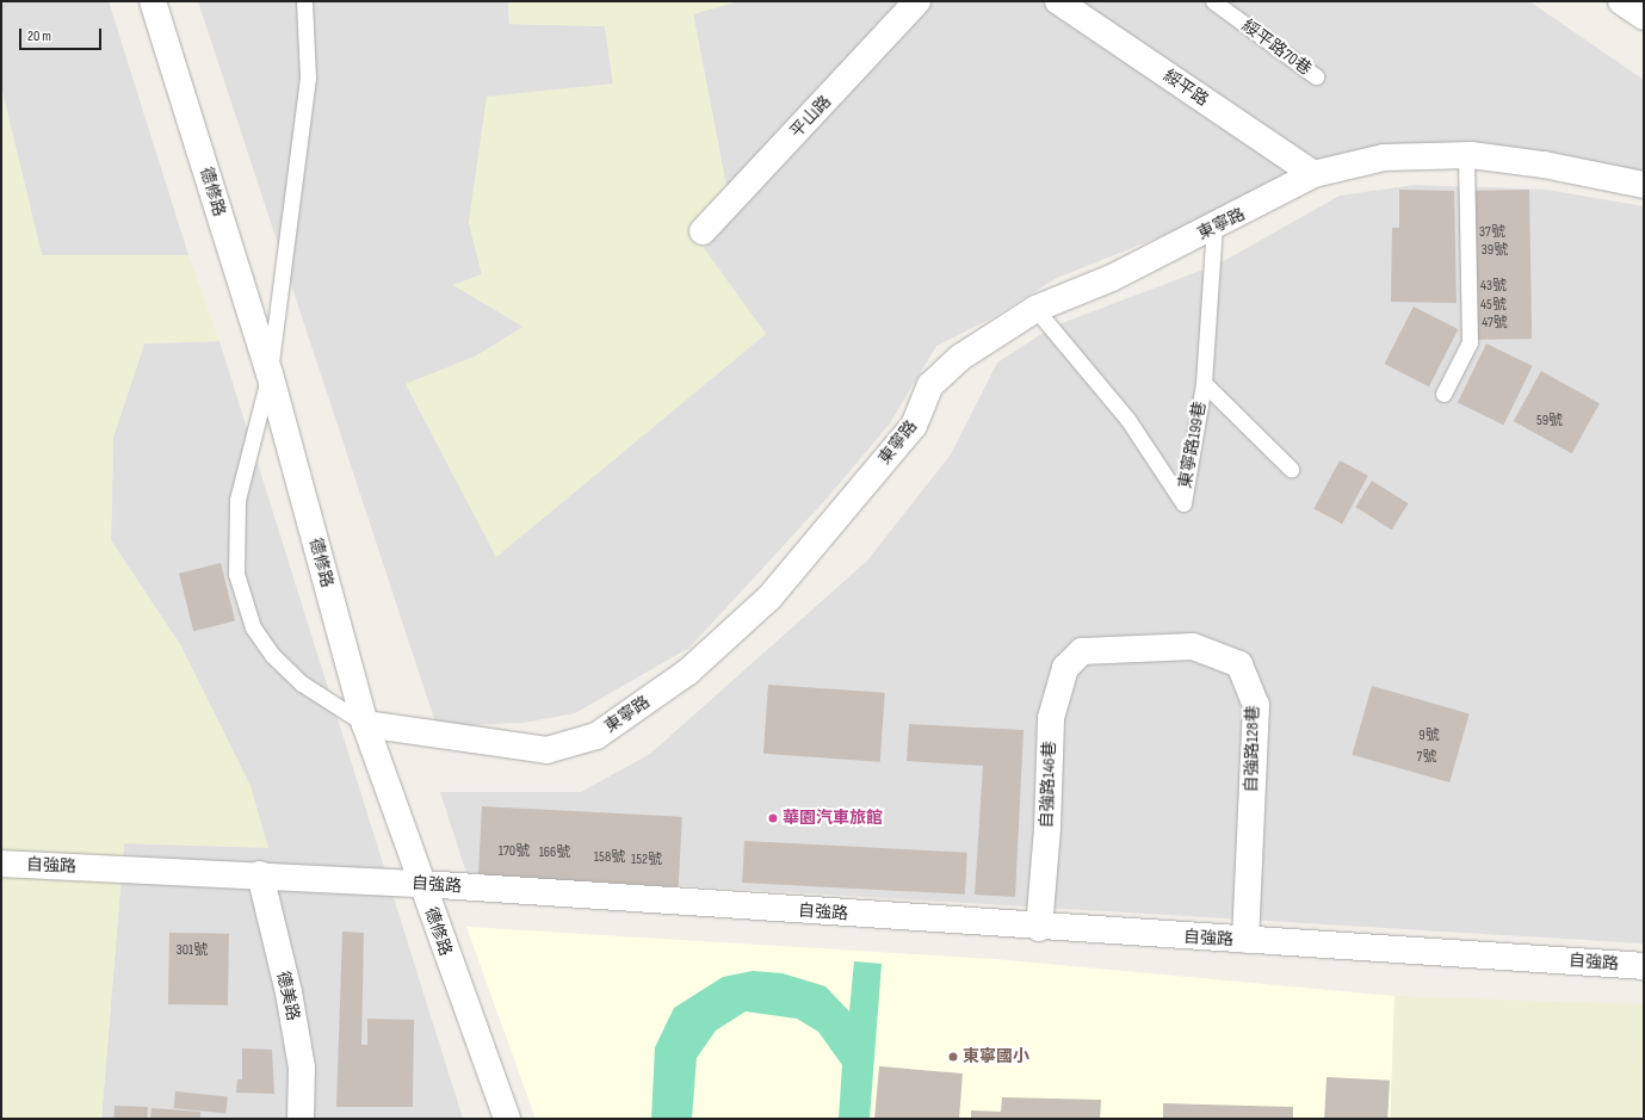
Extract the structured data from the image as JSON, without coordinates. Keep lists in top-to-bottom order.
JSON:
{
  "streets": {
    "street": [
      "綏平路",
      "平山路",
      "德修路",
      "東寧路",
      "自強路128巷",
      "自強路146巷",
      "自強路",
      "德美路"
    ],
    "lane": ["綏平路70巷", "東寧路199巷"]
  },
  "crossings": [
    ["綏平路", "東寧路"],
    ["德修路", "東寧路"],
    ["德修路", "自強路"],
    ["東寧路", "東寧路199巷"],
    ["自強路128巷", "自強路146巷"],
    ["自強路128巷", "自強路"],
    ["自強路146巷", "自強路"],
    ["自強路", "德美路"]
  ],
  "places": ["華園汽車旅館", "東寧國小"],
  "house_numbers": [
    "37號",
    "39號",
    "43號",
    "45號",
    "47號",
    "59號",
    "9號",
    "7號",
    "170號",
    "166號",
    "158號",
    "152號",
    "301號"
  ],
  "scale_bar": "20 m"
}
